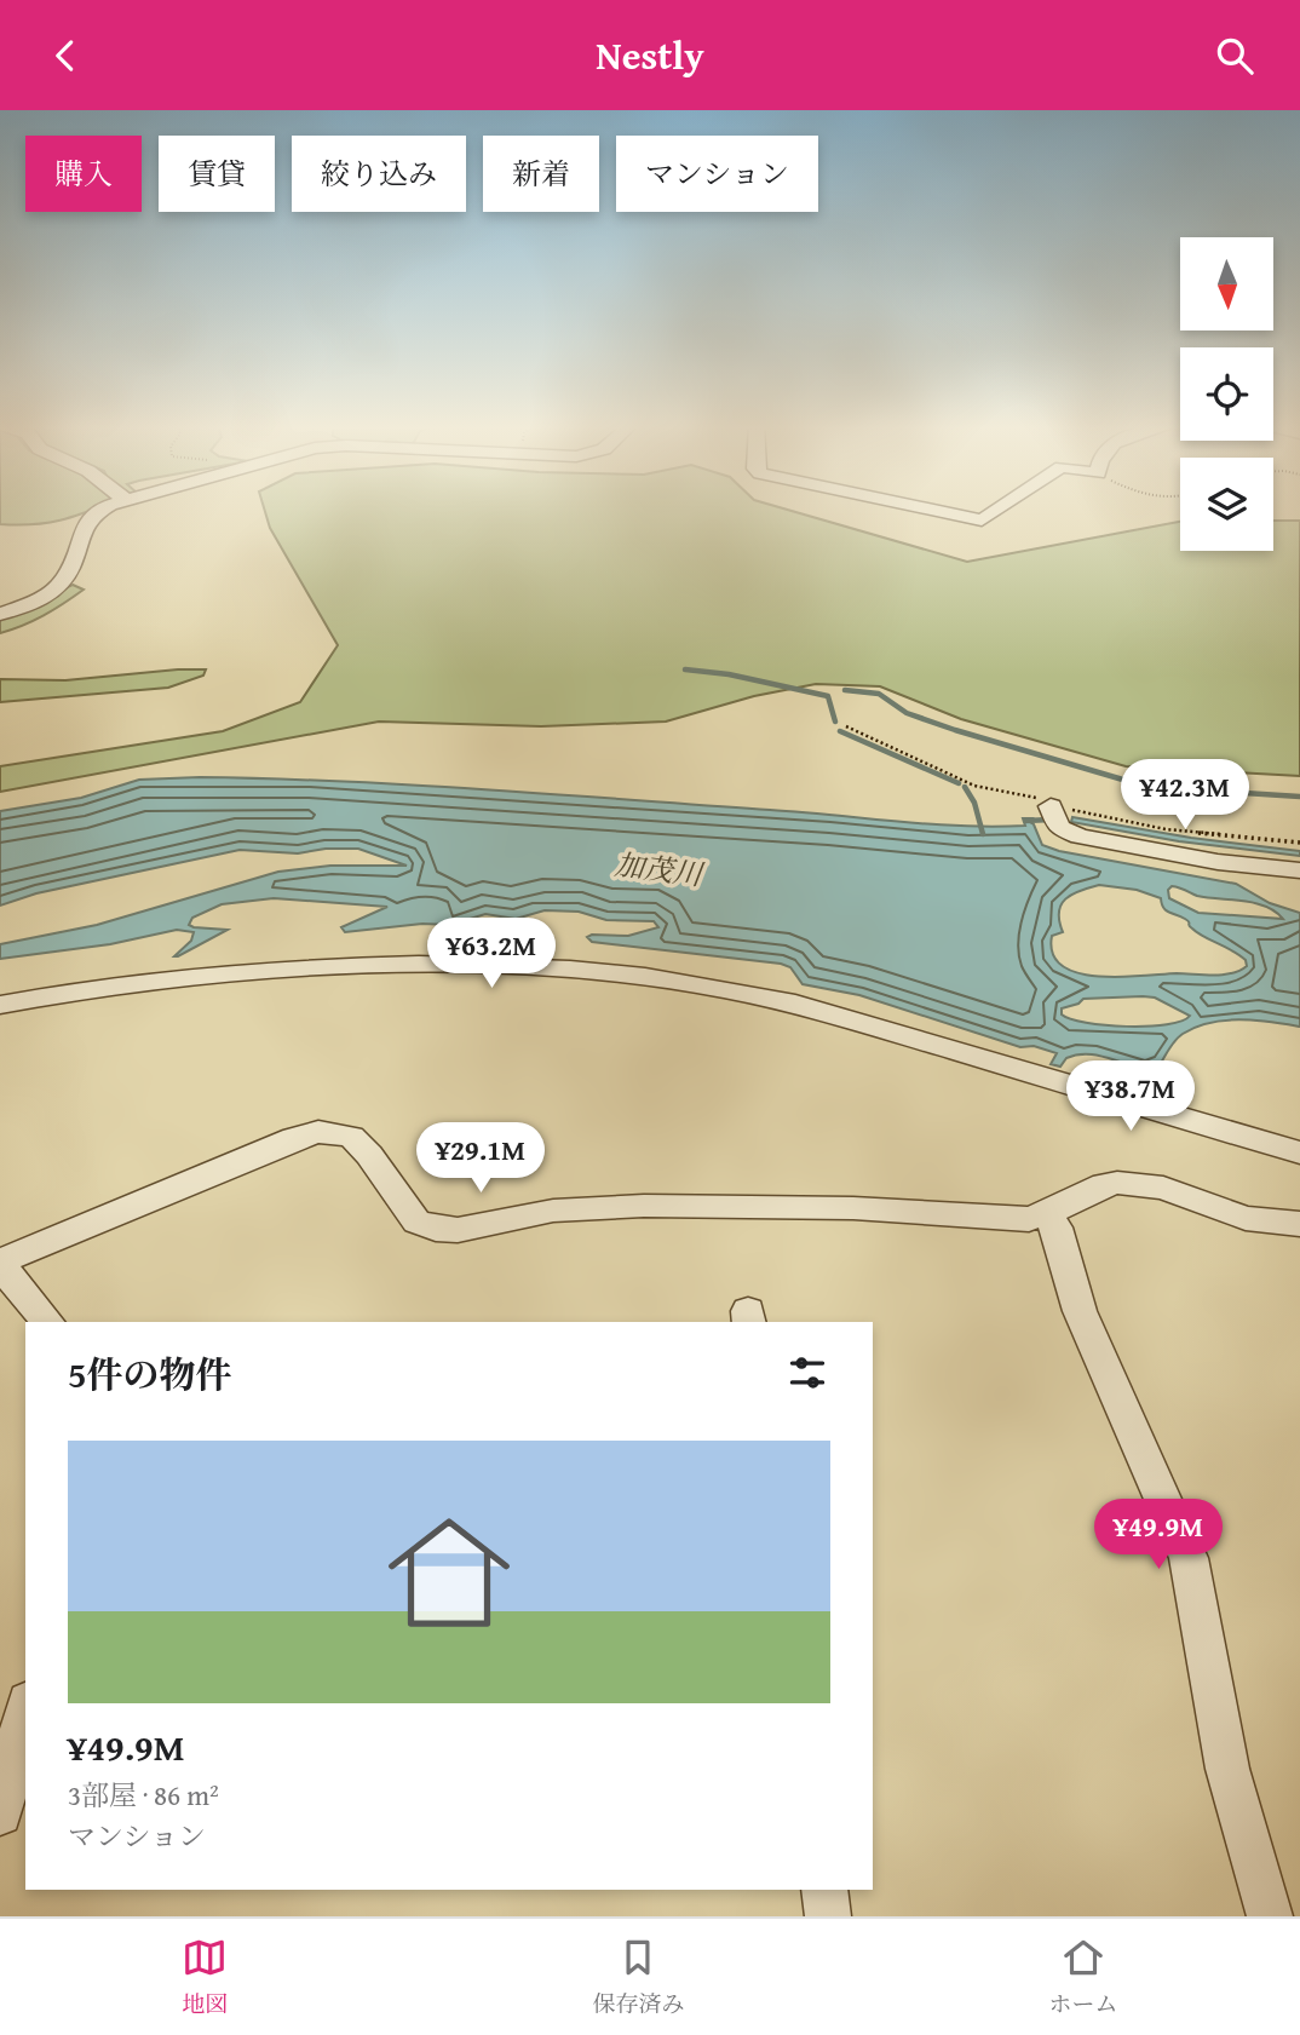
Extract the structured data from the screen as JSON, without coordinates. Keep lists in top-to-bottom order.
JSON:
{
  "water": ["加茂川"],
  "north": "bottom",
  "page": {
    "header": "Nestly",
    "chip": [
      "購入",
      "賃貸",
      "絞り込み",
      "新着",
      "マンション"
    ],
    "price": [
      "¥42.3M",
      "¥63.2M",
      "¥38.7M",
      "¥29.1M",
      "¥49.9M"
    ],
    "heading": "5件の物件",
    "list": [
      {
        "name": "¥49.9M",
        "note": "3部屋 · 86 m² · マンション"
      }
    ],
    "tabs": ["地図", "保存済み", "ホーム"]
  }
}
